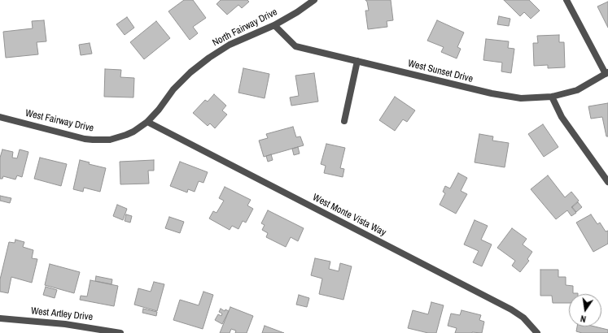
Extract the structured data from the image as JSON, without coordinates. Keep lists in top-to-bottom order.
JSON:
{
  "streets": {
    "street": [
      "North Fairway Drive",
      "West Sunset Drive",
      "West Fairway Drive",
      "West Monte Vista Way",
      "West Artley Drive"
    ]
  },
  "crossings": [
    ["North Fairway Drive", "West Sunset Drive"],
    ["North Fairway Drive", "West Fairway Drive"],
    ["West Fairway Drive", "West Monte Vista Way"]
  ],
  "north": "bottom"
}
